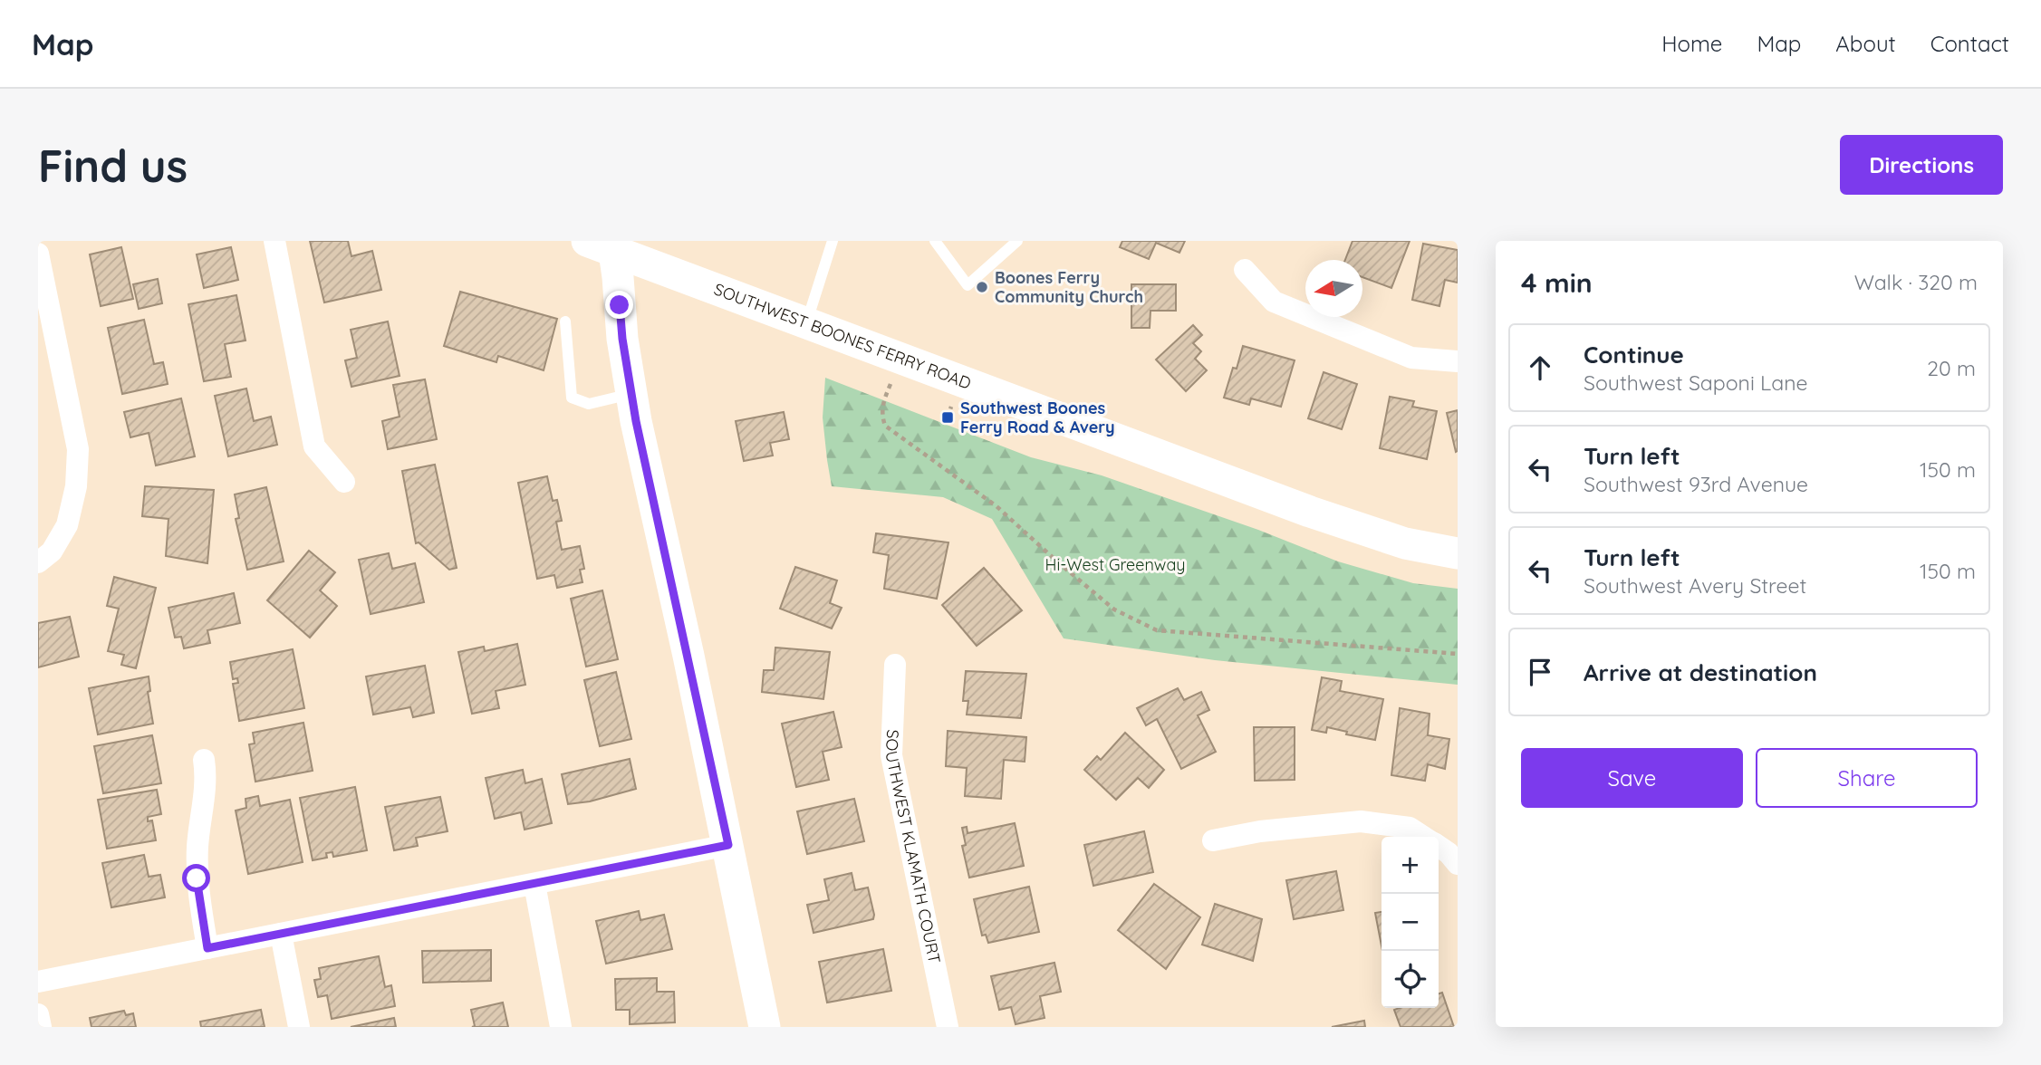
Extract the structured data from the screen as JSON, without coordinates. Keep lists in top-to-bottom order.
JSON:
{
  "streets": {
    "main road": ["SOUTHWEST BOONES FERRY ROAD"],
    "street": ["SOUTHWEST KLAMATH COURT"]
  },
  "parks": ["Hi-West Greenway"],
  "places": {
    "other": ["Boones Ferry Community Church"],
    "transit": ["Southwest Boones Ferry Road & Avery"]
  },
  "north": "left",
  "page": {
    "header": "Map",
    "nav": [
      "Home",
      "Map",
      "About",
      "Contact"
    ],
    "buttons": [
      "Directions",
      ["Save", "Share"]
    ],
    "title": "Find us",
    "heading": ["4 min", "Walk · 320 m"],
    "list": [
      ["Continue", "Southwest Saponi Lane", "20 m"],
      ["Turn left", "Southwest 93rd Avenue", "150 m"],
      ["Turn left", "Southwest Avery Street", "150 m"],
      "Arrive at destination"
    ],
    "map_buttons": ["+", "−"]
  }
}
